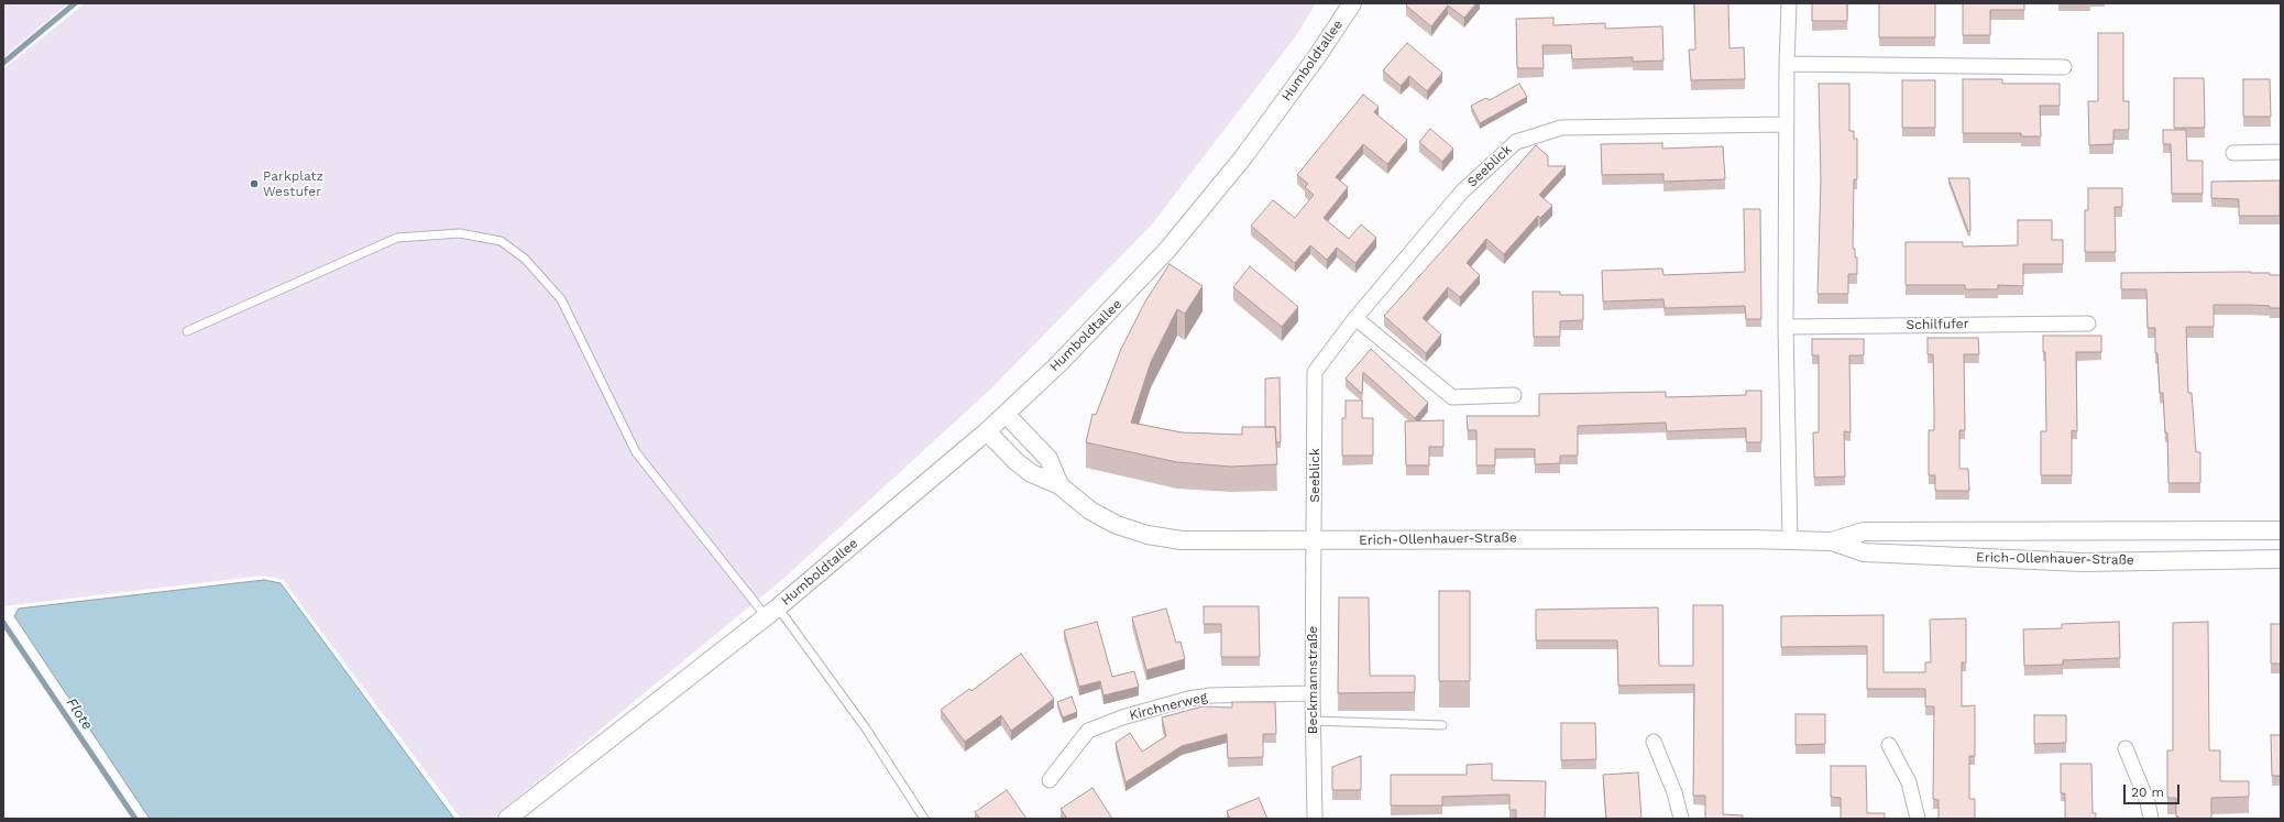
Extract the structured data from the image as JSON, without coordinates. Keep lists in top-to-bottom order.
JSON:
{
  "streets": {
    "street": [
      "Humboldtallee",
      "Seeblick",
      "Schilfufer",
      "Erich-Ollenhauer-Straße",
      "Beckmannstraße",
      "Kirchnerweg"
    ]
  },
  "crossings": [
    ["Humboldtallee", "Erich-Ollenhauer-Straße"],
    ["Seeblick", "Erich-Ollenhauer-Straße"],
    ["Seeblick", "Beckmannstraße"],
    ["Erich-Ollenhauer-Straße", "Beckmannstraße"],
    ["Beckmannstraße", "Kirchnerweg"]
  ],
  "water": ["Flote"],
  "places": ["Parkplatz Westufer"],
  "scale_bar": "20 m"
}
